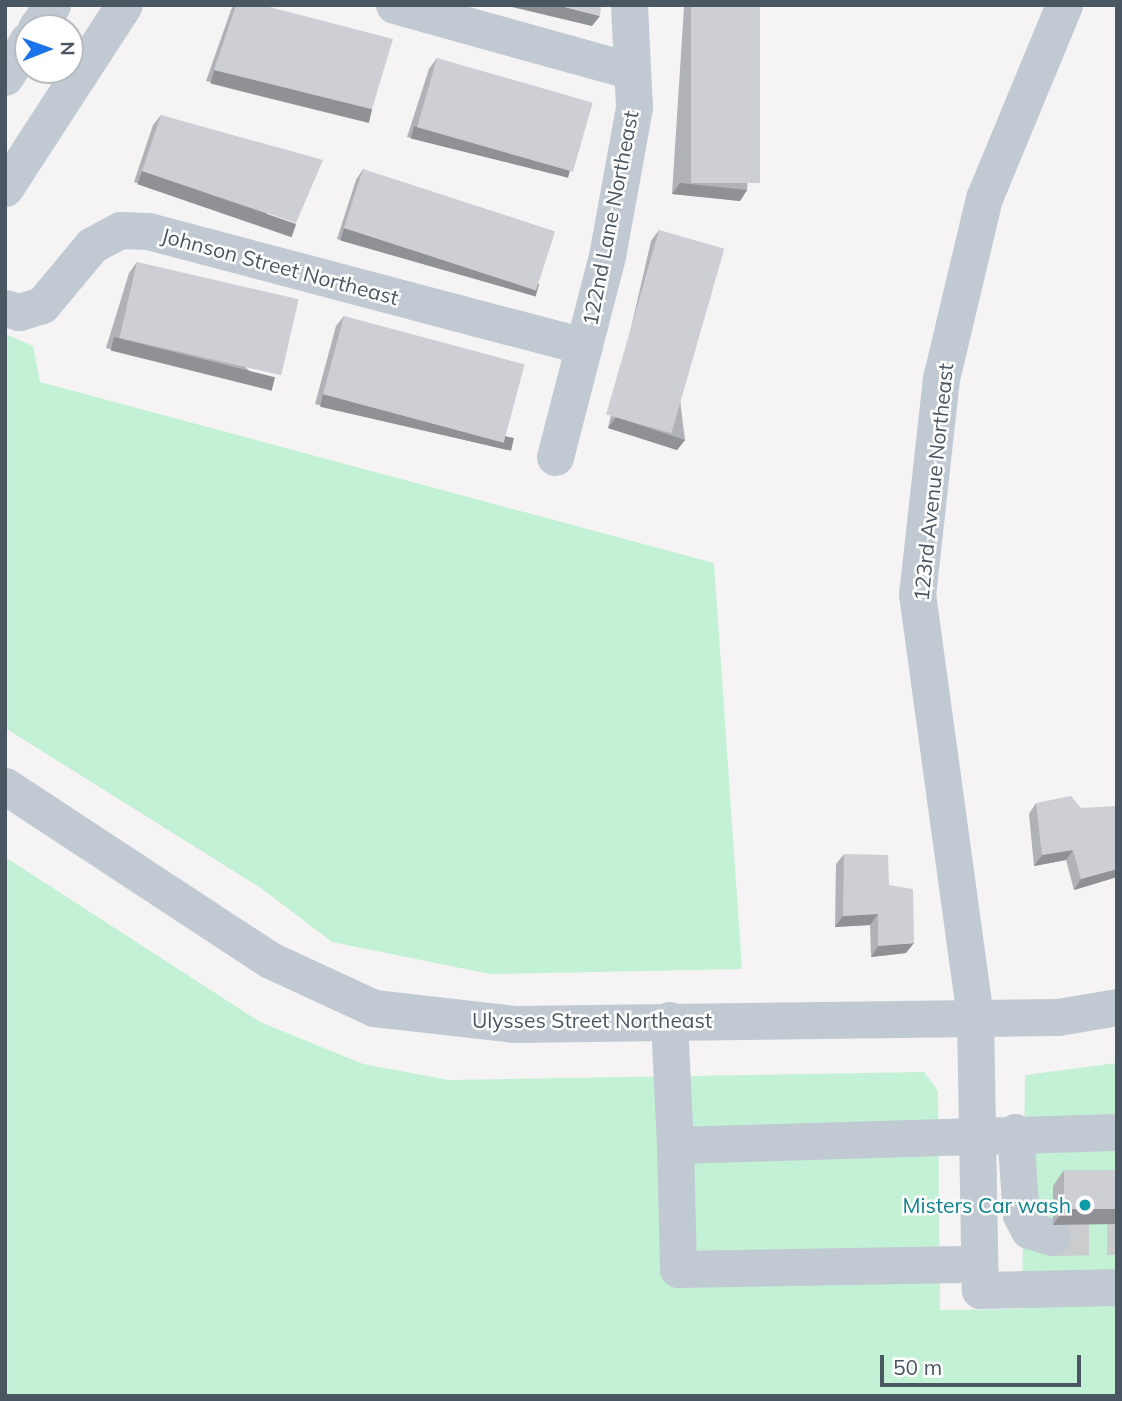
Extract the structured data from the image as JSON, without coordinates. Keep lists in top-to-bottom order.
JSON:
{
  "streets": {
    "street": [
      "122nd Lane Northeast",
      "Johnson Street Northeast",
      "123rd Avenue Northeast",
      "Ulysses Street Northeast"
    ]
  },
  "crossings": [
    ["122nd Lane Northeast", "Johnson Street Northeast"],
    ["123rd Avenue Northeast", "Ulysses Street Northeast"]
  ],
  "places": ["Misters Car wash"],
  "scale_bar": "50 m",
  "north": "right"
}
